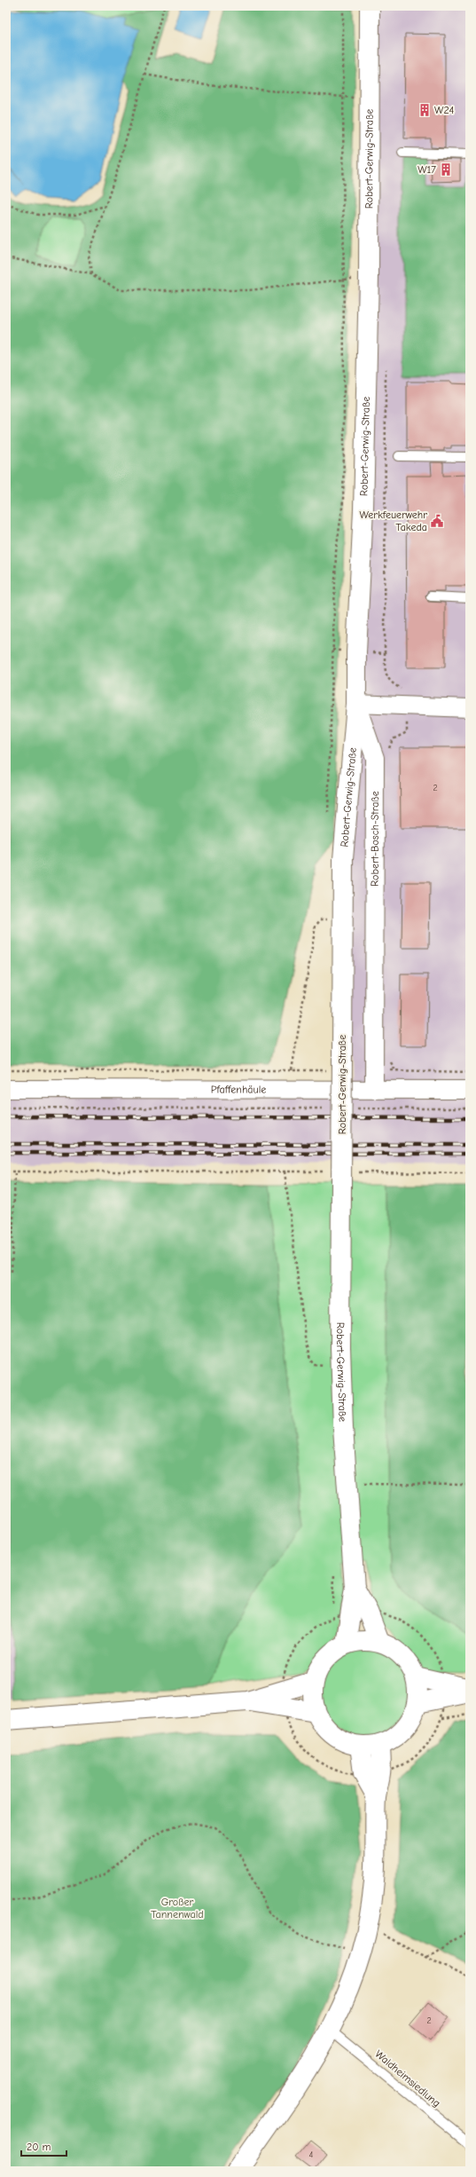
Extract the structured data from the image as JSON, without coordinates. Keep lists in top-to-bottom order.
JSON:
{
  "streets": {
    "street": ["Robert-Gerwig-Straße", "Robert-Bosch-Straße", "Pfaffenhäule"],
    "lane": ["Waldheimsiedlung"]
  },
  "crossings": [
    ["Robert-Gerwig-Straße", "Robert-Bosch-Straße"],
    ["Robert-Bosch-Straße", "Pfaffenhäule"]
  ],
  "parks": ["Großer Tannenwald"],
  "places": {
    "building": ["W24", "W17"],
    "public building": ["Werkfeuerwehr Takeda"]
  },
  "house_numbers": ["2", "2", "4"],
  "scale_bar": "20 m"
}
